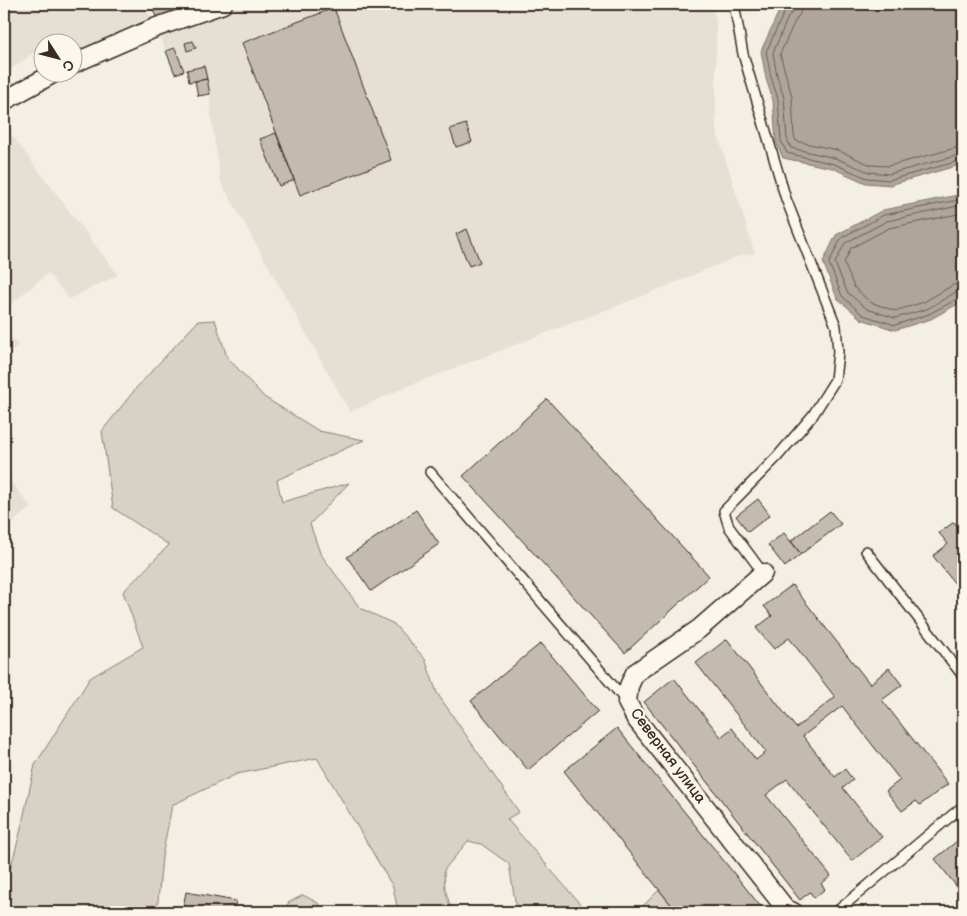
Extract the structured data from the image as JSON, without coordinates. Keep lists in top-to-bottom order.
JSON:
{
  "streets": {
    "street": ["Северная улица"]
  },
  "north": "bottom right"
}
